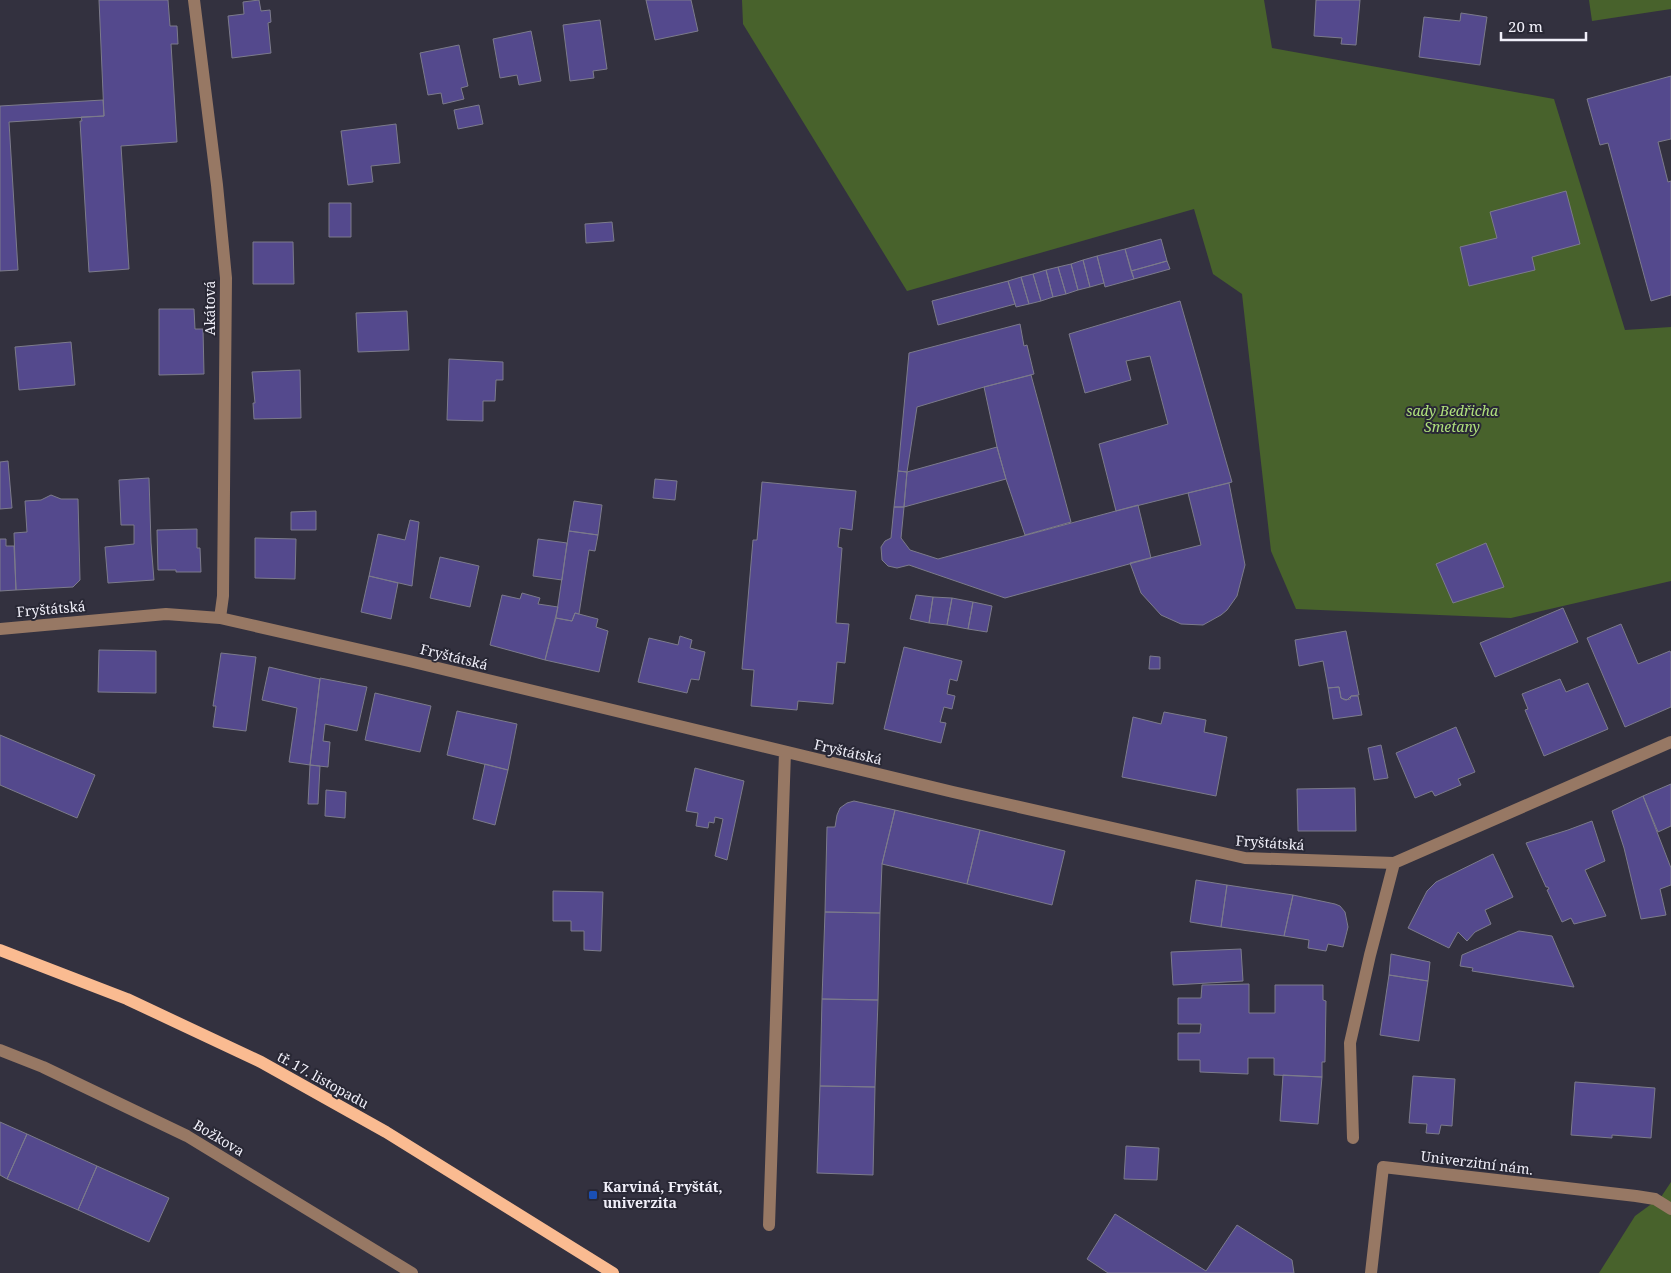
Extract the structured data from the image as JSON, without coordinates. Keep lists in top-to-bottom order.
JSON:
{
  "streets": {
    "main road": ["tř. 17. listopadu"],
    "street": [
      "Akátová",
      "Fryštátská",
      "Božkova",
      "Univerzitní nám."
    ]
  },
  "crossings": [
    ["Akátová", "Fryštátská"]
  ],
  "parks": ["sady Bedřicha Smetany"],
  "places": {
    "transit": ["Karviná, Fryštát, univerzita"]
  },
  "scale_bar": "20 m"
}
